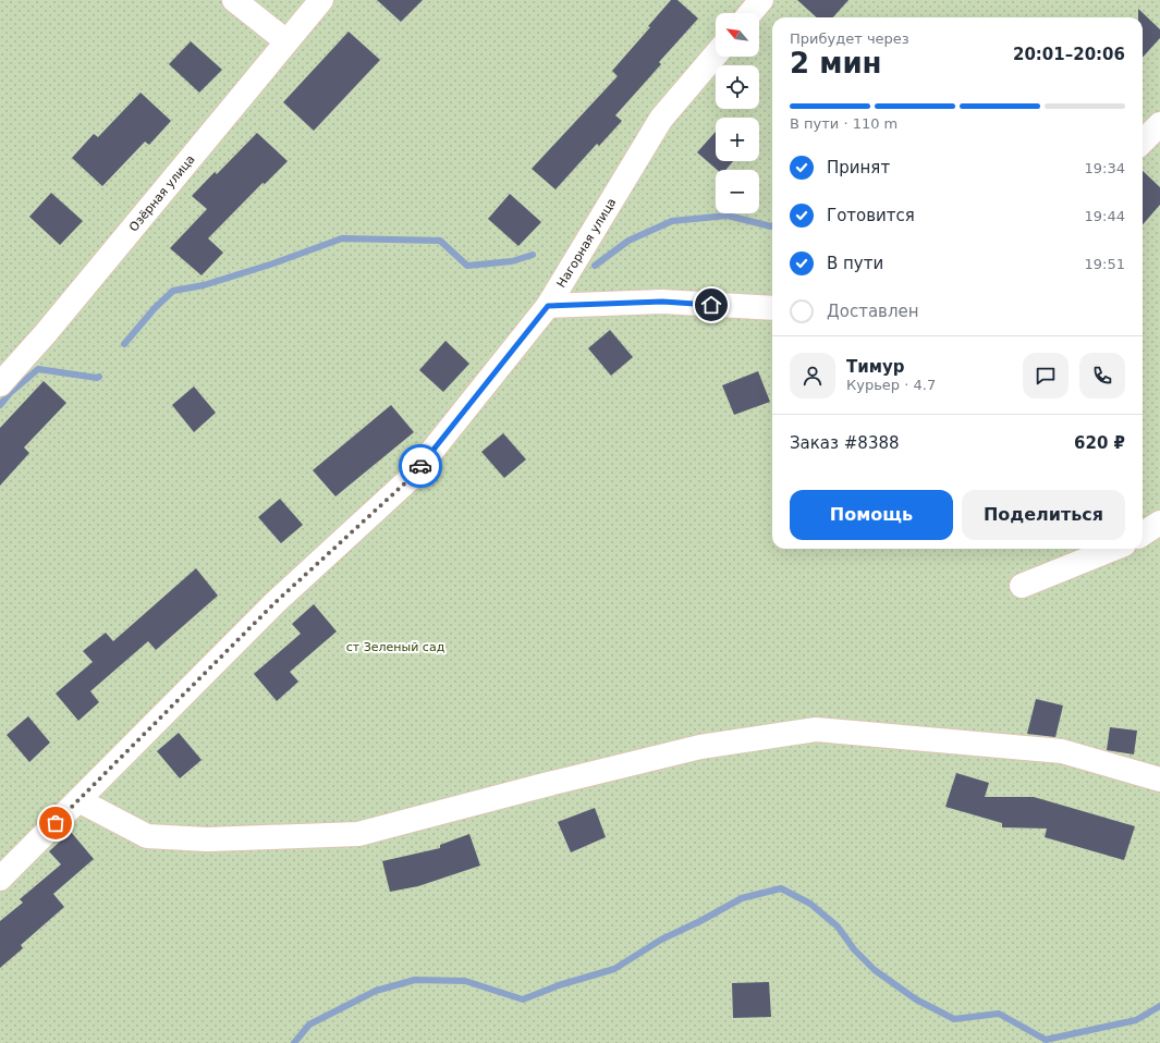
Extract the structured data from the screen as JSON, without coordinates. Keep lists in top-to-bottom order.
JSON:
{
  "streets": {
    "street": ["Озёрная улица", "Нагорная улица"]
  },
  "parks": ["ст Зеленый сад"],
  "north": "top left",
  "page": {
    "map_buttons": ["+", "−"],
    "heading": ["2 мин", "Прибудет через", "20:01–20:06"],
    "panel": [
      "Тимур",
      "Курьер · 4.7",
      "Заказ #8388",
      "620 ₽"
    ],
    "bar": "В пути · 110 m",
    "list": [
      ["Принят", "19:34"],
      ["Готовится", "19:44"],
      ["В пути", "19:51"],
      "Доставлен"
    ],
    "buttons": ["Помощь", "Поделиться"]
  }
}
